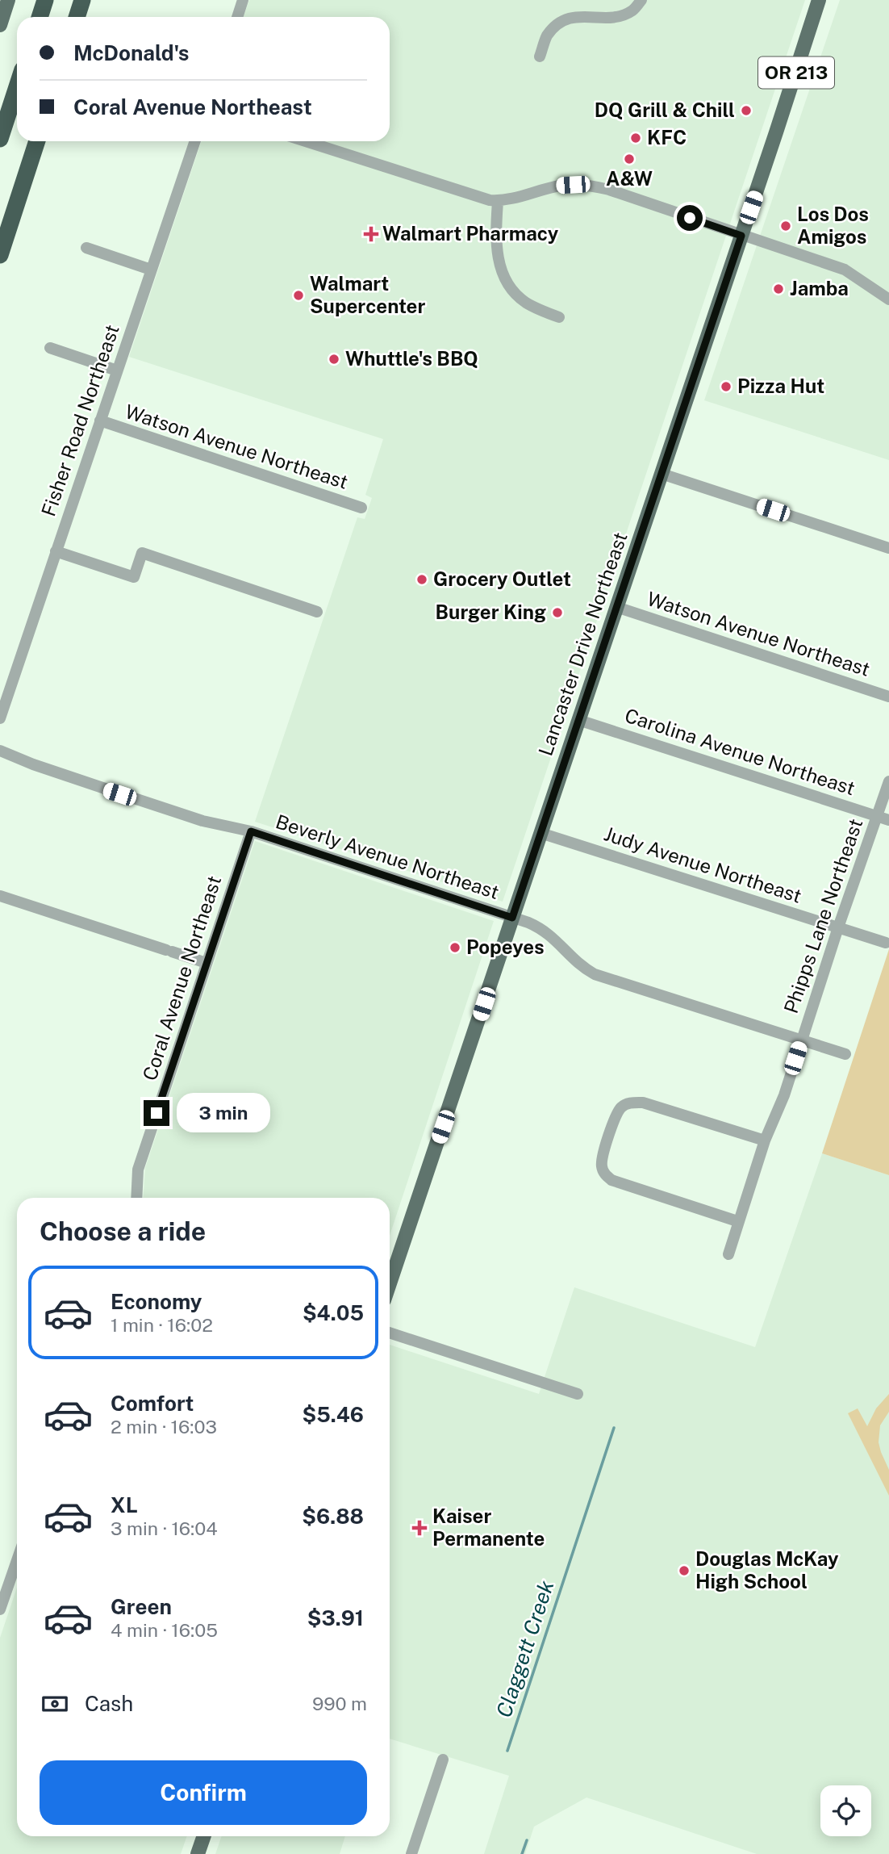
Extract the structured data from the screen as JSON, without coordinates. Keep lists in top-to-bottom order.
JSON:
{
  "streets": {
    "main road": ["OR 213", "Lancaster Drive Northeast"],
    "street": [
      "Fisher Road Northeast",
      "Watson Avenue Northeast",
      "Carolina Avenue Northeast",
      "Beverly Avenue Northeast",
      "Judy Avenue Northeast",
      "Phipps Lane Northeast",
      "Coral Avenue Northeast"
    ]
  },
  "crossings": [
    ["Fisher Road Northeast", "Watson Avenue Northeast"],
    ["Watson Avenue Northeast", "Lancaster Drive Northeast"],
    ["Lancaster Drive Northeast", "Carolina Avenue Northeast"],
    ["Lancaster Drive Northeast", "Beverly Avenue Northeast"],
    ["Lancaster Drive Northeast", "Judy Avenue Northeast"],
    ["Carolina Avenue Northeast", "Phipps Lane Northeast"],
    ["Beverly Avenue Northeast", "Phipps Lane Northeast"],
    ["Beverly Avenue Northeast", "Coral Avenue Northeast"],
    ["Judy Avenue Northeast", "Phipps Lane Northeast"]
  ],
  "water": ["Claggett Creek"],
  "places": {
    "other": [
      "DQ Grill & Chill",
      "KFC",
      "A&W",
      "Los Dos Amigos",
      "Jamba",
      "Walmart Supercenter",
      "Whuttle's BBQ",
      "Pizza Hut",
      "Grocery Outlet",
      "Burger King",
      "Popeyes",
      "Douglas McKay High School"
    ],
    "health": ["Walmart Pharmacy", "Kaiser Permanente"]
  },
  "page": {
    "banner": ["McDonald's", "Coral Avenue Northeast"],
    "bubble": "3 min",
    "heading": "Choose a ride",
    "list": [
      {
        "name": "Economy",
        "note": "1 min · 16:02",
        "value": "$4.05"
      },
      {
        "name": "Comfort",
        "note": "2 min · 16:03",
        "value": "$5.46"
      },
      {
        "name": "XL",
        "note": "3 min · 16:04",
        "value": "$6.88"
      },
      {
        "name": "Green",
        "note": "4 min · 16:05",
        "value": "$3.91"
      }
    ],
    "pay": ["Cash", "990 m"],
    "buttons": "Confirm"
  }
}
